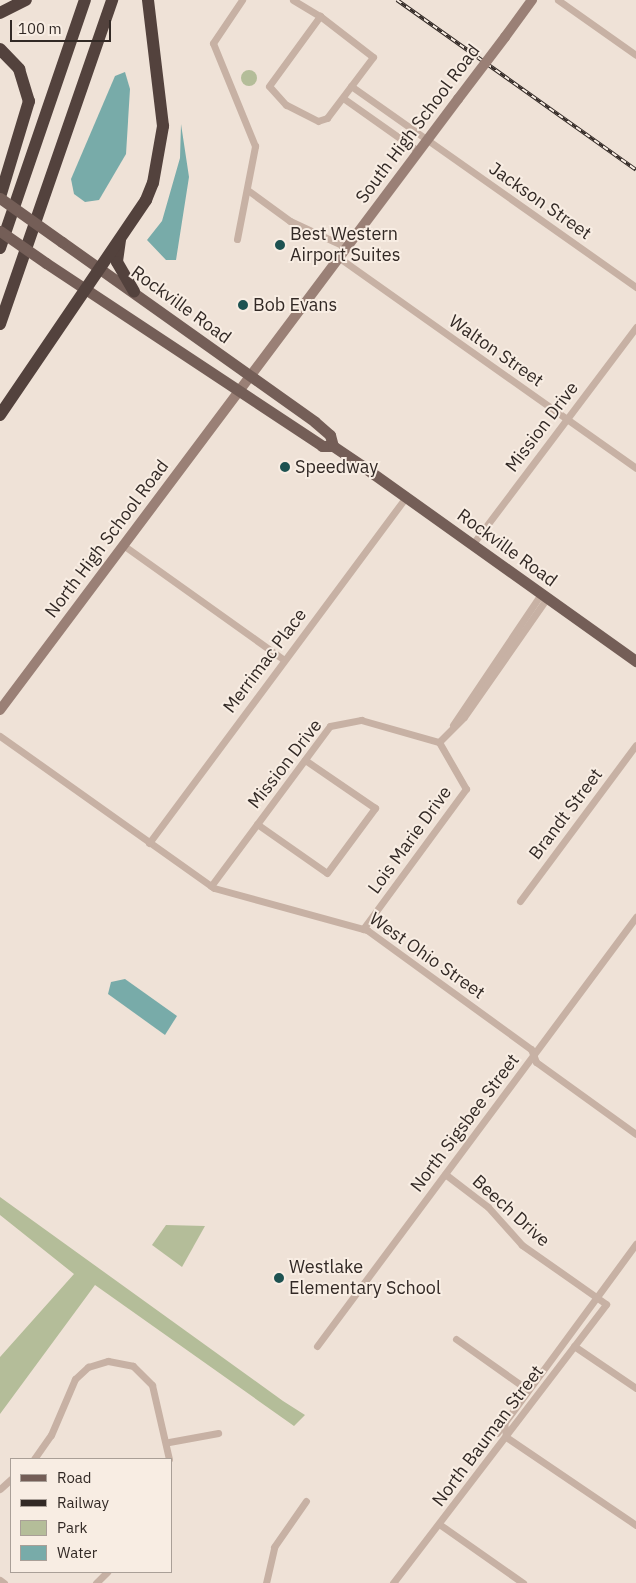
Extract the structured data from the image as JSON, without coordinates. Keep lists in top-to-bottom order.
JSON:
{
  "streets": {
    "main road": ["Rockville Road"],
    "street": [
      "South High School Road",
      "Jackson Street",
      "Walton Street",
      "Mission Drive",
      "North High School Road",
      "Merrimac Place",
      "Brandt Street",
      "Lois Marie Drive",
      "West Ohio Street",
      "North Sigsbee Street",
      "Beech Drive",
      "North Bauman Street"
    ]
  },
  "crossings": [
    ["South High School Road", "Jackson Street"],
    ["South High School Road", "Rockville Road"],
    ["South High School Road", "Walton Street"],
    ["South High School Road", "North High School Road"],
    ["Rockville Road", "Mission Drive"],
    ["Rockville Road", "North High School Road"],
    ["Rockville Road", "Merrimac Place"],
    ["Walton Street", "Mission Drive"],
    ["Mission Drive", "Lois Marie Drive"],
    ["Mission Drive", "West Ohio Street"],
    ["Merrimac Place", "West Ohio Street"],
    ["Lois Marie Drive", "West Ohio Street"],
    ["West Ohio Street", "North Sigsbee Street"],
    ["North Sigsbee Street", "Beech Drive"],
    ["Beech Drive", "North Bauman Street"]
  ],
  "places": [
    "Best Western Airport Suites",
    "Bob Evans",
    "Speedway",
    "Westlake Elementary School"
  ],
  "legend": [
    "Road",
    "Railway",
    "Park",
    "Water"
  ],
  "scale_bar": "100 m"
}
